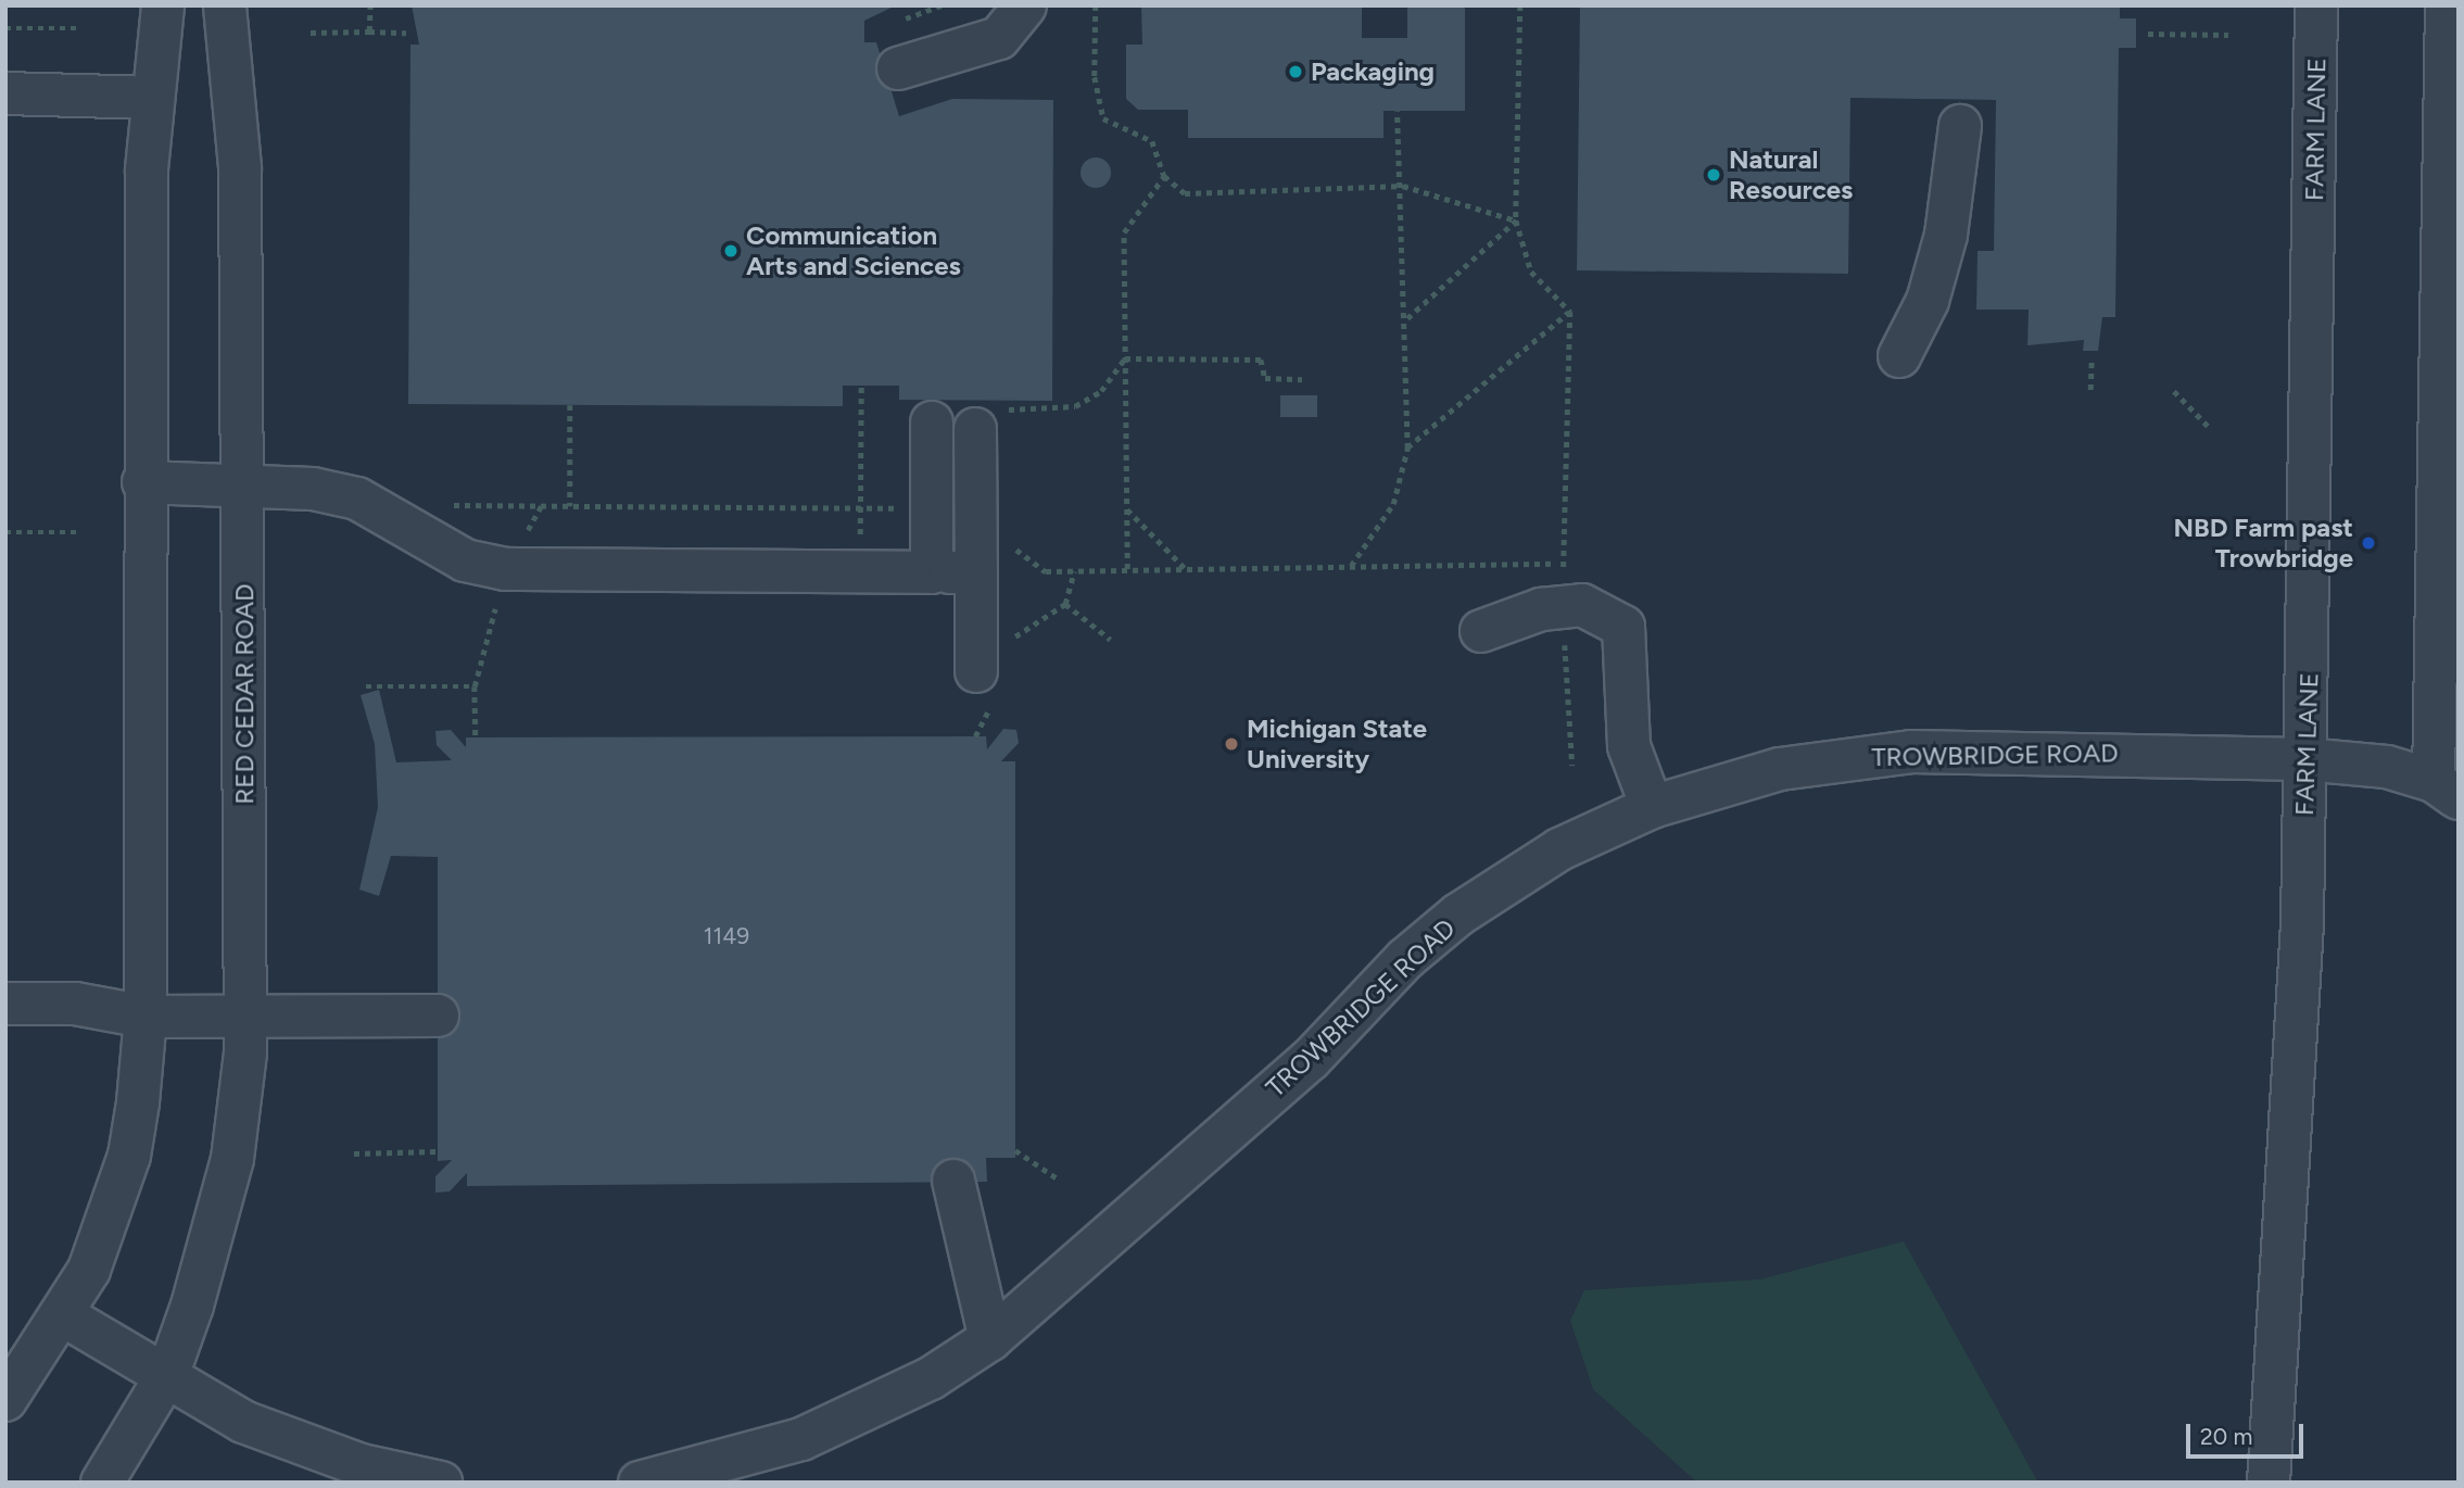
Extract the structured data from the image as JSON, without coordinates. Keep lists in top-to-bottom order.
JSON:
{
  "streets": {
    "street": ["FARM LANE", "RED CEDAR ROAD", "TROWBRIDGE ROAD"]
  },
  "crossings": [
    ["FARM LANE", "TROWBRIDGE ROAD"]
  ],
  "places": [
    "Packaging",
    "Natural Resources",
    "Communication Arts and Sciences",
    "NBD Farm past Trowbridge",
    "Michigan State University"
  ],
  "house_numbers": ["1149"],
  "scale_bar": "20 m"
}
